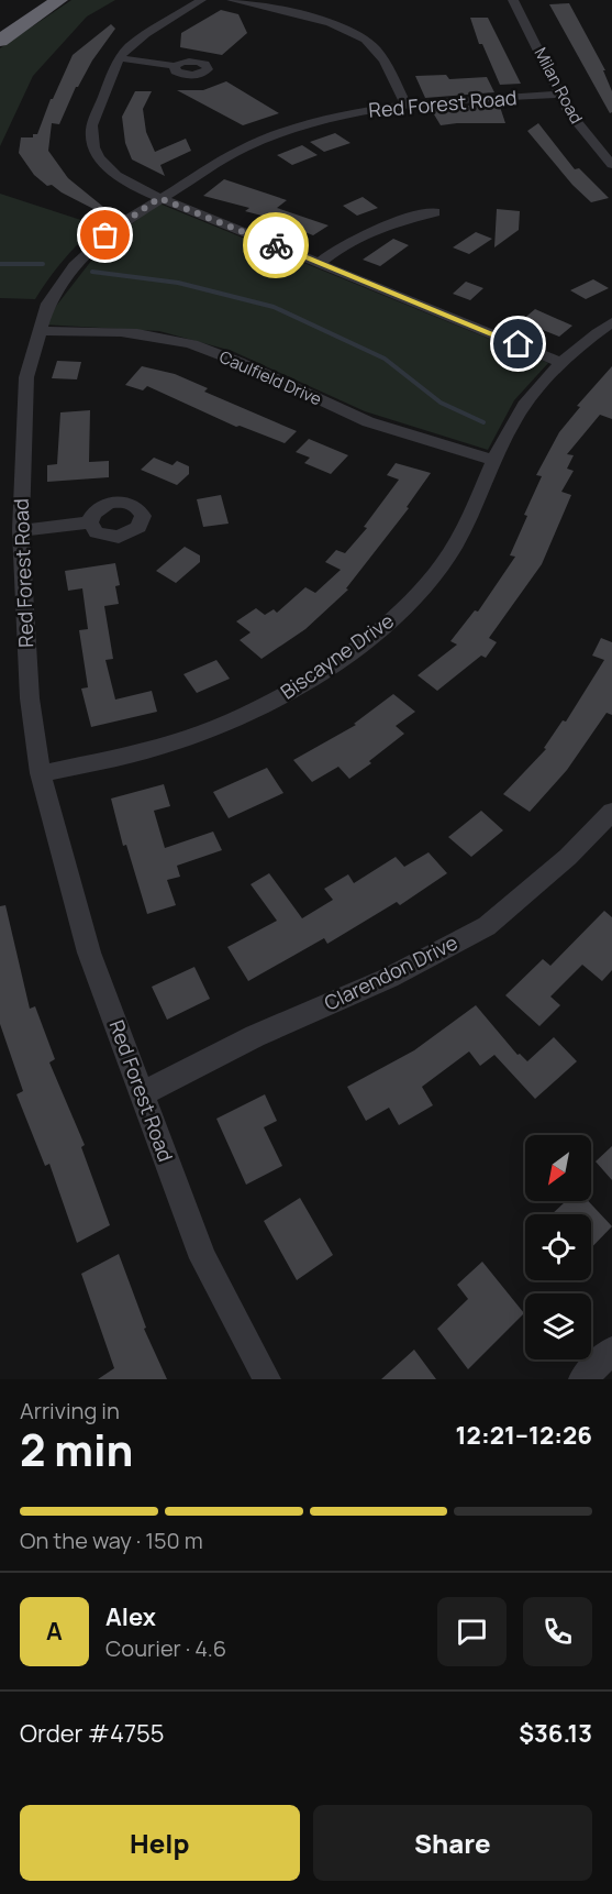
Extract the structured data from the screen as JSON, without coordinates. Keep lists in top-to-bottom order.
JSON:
{
  "streets": {
    "street": [
      "Milan Road",
      "Red Forest Road",
      "Caulfield Drive",
      "Biscayne Drive",
      "Clarendon Drive"
    ]
  },
  "crossings": [
    ["Milan Road", "Red Forest Road"],
    ["Red Forest Road", "Caulfield Drive"],
    ["Red Forest Road", "Biscayne Drive"],
    ["Red Forest Road", "Clarendon Drive"],
    ["Caulfield Drive", "Biscayne Drive"]
  ],
  "north": "bottom left",
  "page": {
    "heading": ["2 min", "Arriving in", "12:21–12:26"],
    "panel": [
      "Alex",
      "Courier · 4.6",
      "Order #4755",
      "$36.13"
    ],
    "bar": "On the way · 150 m",
    "round": "A",
    "buttons": ["Help", "Share"]
  }
}
